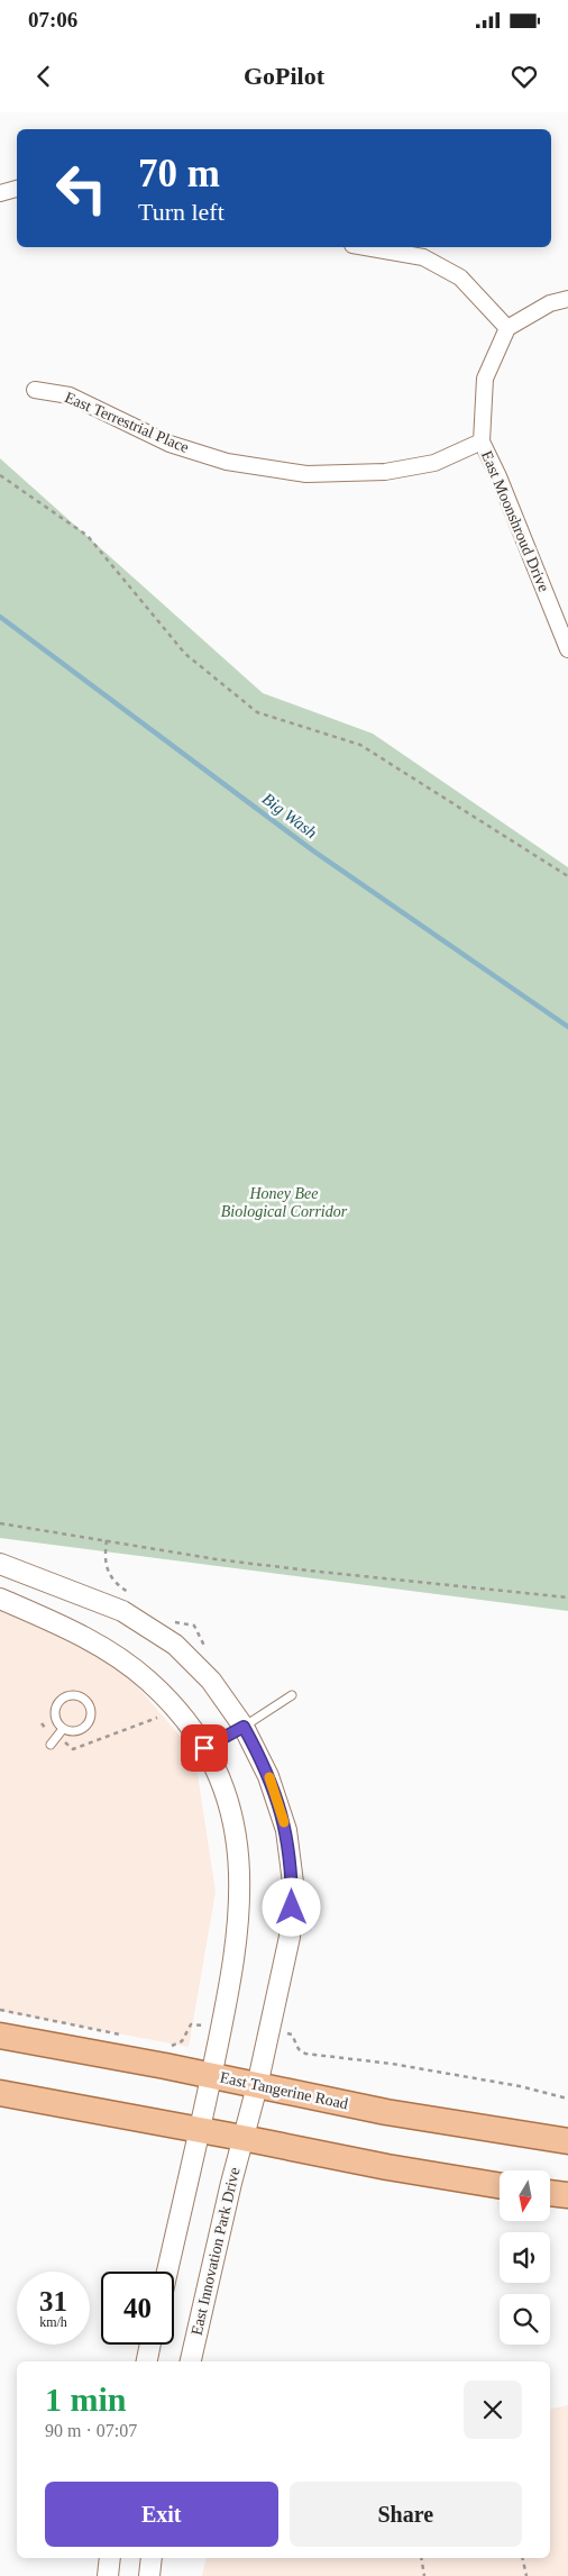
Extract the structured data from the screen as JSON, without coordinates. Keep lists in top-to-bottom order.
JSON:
{
  "streets": {
    "main road": ["East Tangerine Road"],
    "street": ["East Terrestrial Place", "East Moonshroud Drive", "East Innovation Park Drive"]
  },
  "crossings": [
    ["East Terrestrial Place", "East Moonshroud Drive"],
    ["East Tangerine Road", "East Innovation Park Drive"]
  ],
  "water": ["Big Wash"],
  "parks": ["Honey Bee Biological Corridor"],
  "north": "bottom",
  "page": {
    "status": "07:06",
    "header": "GoPilot",
    "turn": ["70 m", "Turn left"],
    "speed": "31 km/h",
    "limit": "40",
    "heading": ["1 min", "90 m · 07:07"],
    "buttons": ["Exit", "Share"]
  }
}
